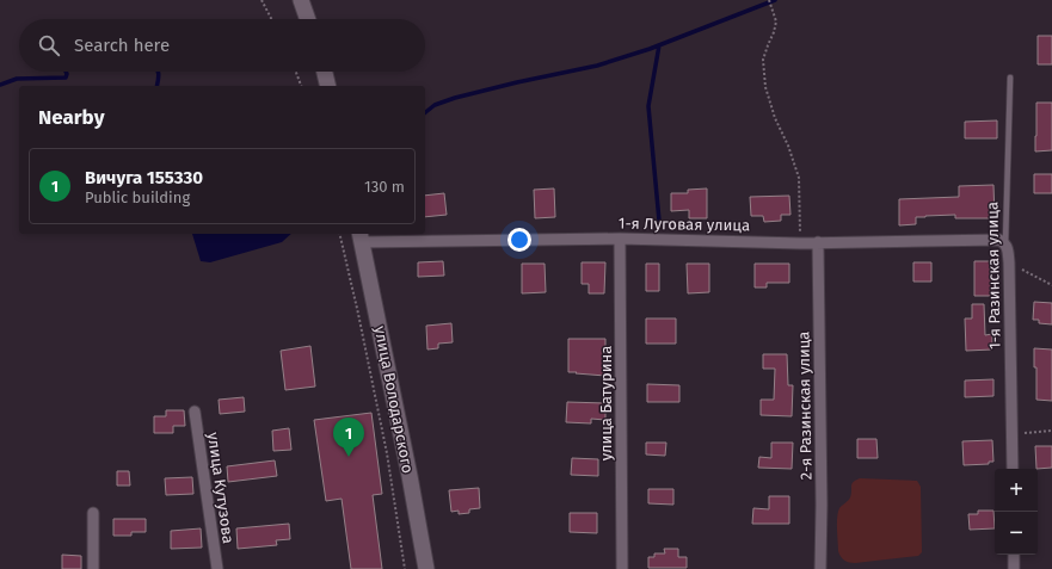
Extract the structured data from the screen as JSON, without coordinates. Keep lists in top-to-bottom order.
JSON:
{
  "streets": {
    "main road": ["улица Володарского"],
    "street": [
      "1-я Луговая улица",
      "1-я Разинская улица",
      "улица Батурина",
      "2-я Разинская улица",
      "улица Кутузова"
    ]
  },
  "crossings": [
    ["1-я Луговая улица", "1-я Разинская улица"],
    ["1-я Луговая улица", "улица Володарского"],
    ["1-я Луговая улица", "улица Батурина"],
    ["1-я Луговая улица", "2-я Разинская улица"]
  ],
  "page": {
    "search": "Search here",
    "heading": "Nearby",
    "list": [
      {
        "mark": "1",
        "name": "Вичуга 155330",
        "note": "Public building",
        "value": "130 m"
      }
    ],
    "pins": "1",
    "map_buttons": ["+", "−"]
  }
}
